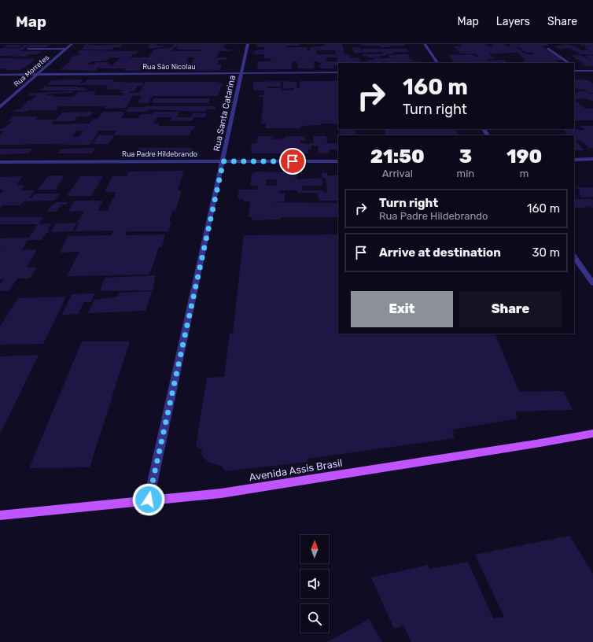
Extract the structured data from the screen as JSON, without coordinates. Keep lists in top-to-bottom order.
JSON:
{
  "streets": {
    "main road": ["Avenida Assis Brasil"],
    "street": [
      "Rua São Nicolau",
      "Rua Morretes",
      "Rua Santa Catarina",
      "Rua Padre Hildebrando"
    ]
  },
  "crossings": [
    ["Rua São Nicolau", "Rua Morretes"],
    ["Rua São Nicolau", "Rua Santa Catarina"],
    ["Rua Santa Catarina", "Rua Padre Hildebrando"],
    ["Rua Santa Catarina", "Avenida Assis Brasil"]
  ],
  "north": "top",
  "page": {
    "header": "Map",
    "nav": ["Map", "Layers", "Share"],
    "turn": ["160 m", "Turn right"],
    "eta": [
      "21:50",
      "Arrival",
      "3",
      "min",
      "190",
      "m"
    ],
    "list": [
      {
        "name": "Turn right",
        "note": "Rua Padre Hildebrando",
        "value": "160 m"
      },
      {
        "name": "Arrive at destination",
        "value": "30 m"
      }
    ],
    "buttons": ["Exit", "Share"]
  }
}
